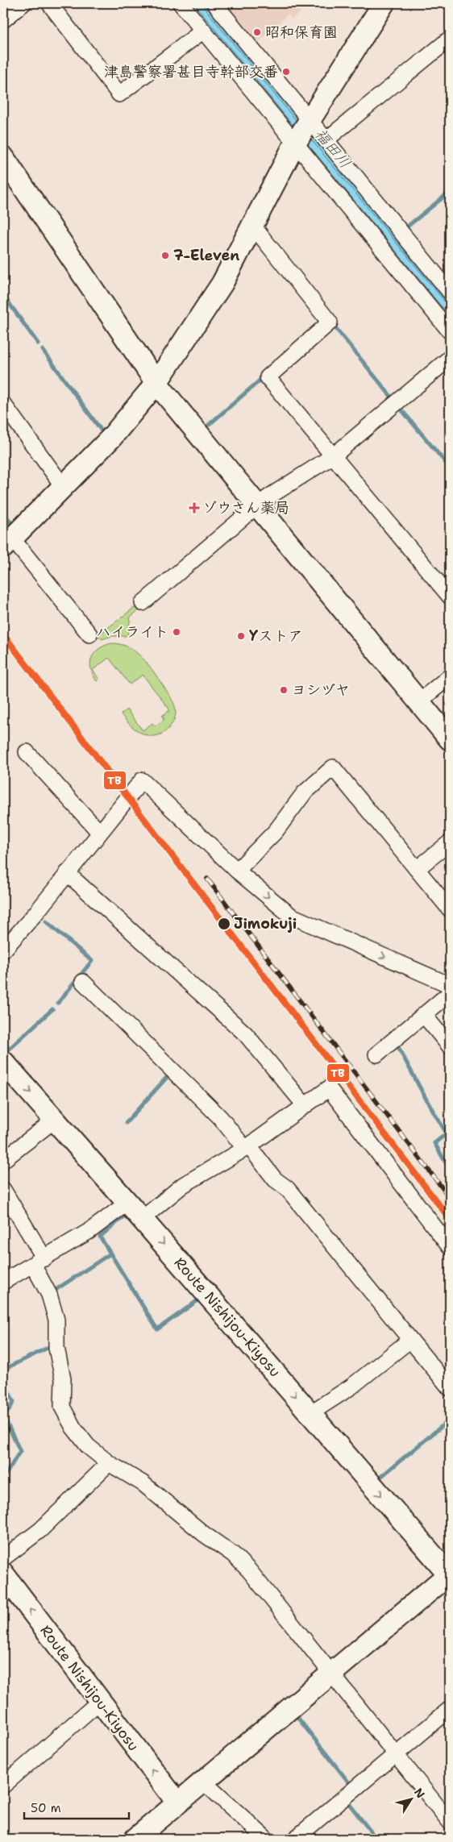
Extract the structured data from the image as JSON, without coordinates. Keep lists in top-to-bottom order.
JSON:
{
  "streets": {
    "street": ["Route Nishijou-Kiyosu"]
  },
  "water": ["福田川"],
  "places": {
    "other": [
      "昭和保育園",
      "津島警察署甚目寺幹部交番",
      "7-Eleven",
      "ハイライト",
      "Yストア",
      "ヨシヅヤ",
      "Jimokuji"
    ],
    "health": ["ゾウさん薬局"]
  },
  "lines": ["transit line TB"],
  "scale_bar": "50 m",
  "north": "top right"
}
